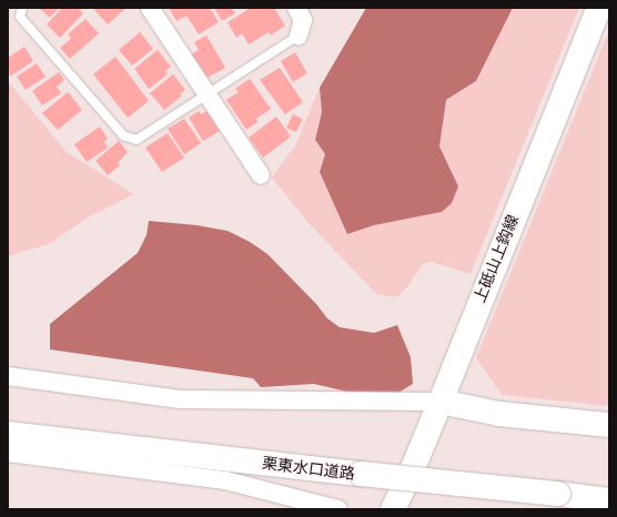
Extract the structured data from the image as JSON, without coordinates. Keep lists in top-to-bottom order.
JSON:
{
  "streets": {
    "main road": ["上砥山上鈎線", "栗東水口道路"]
  }
}
